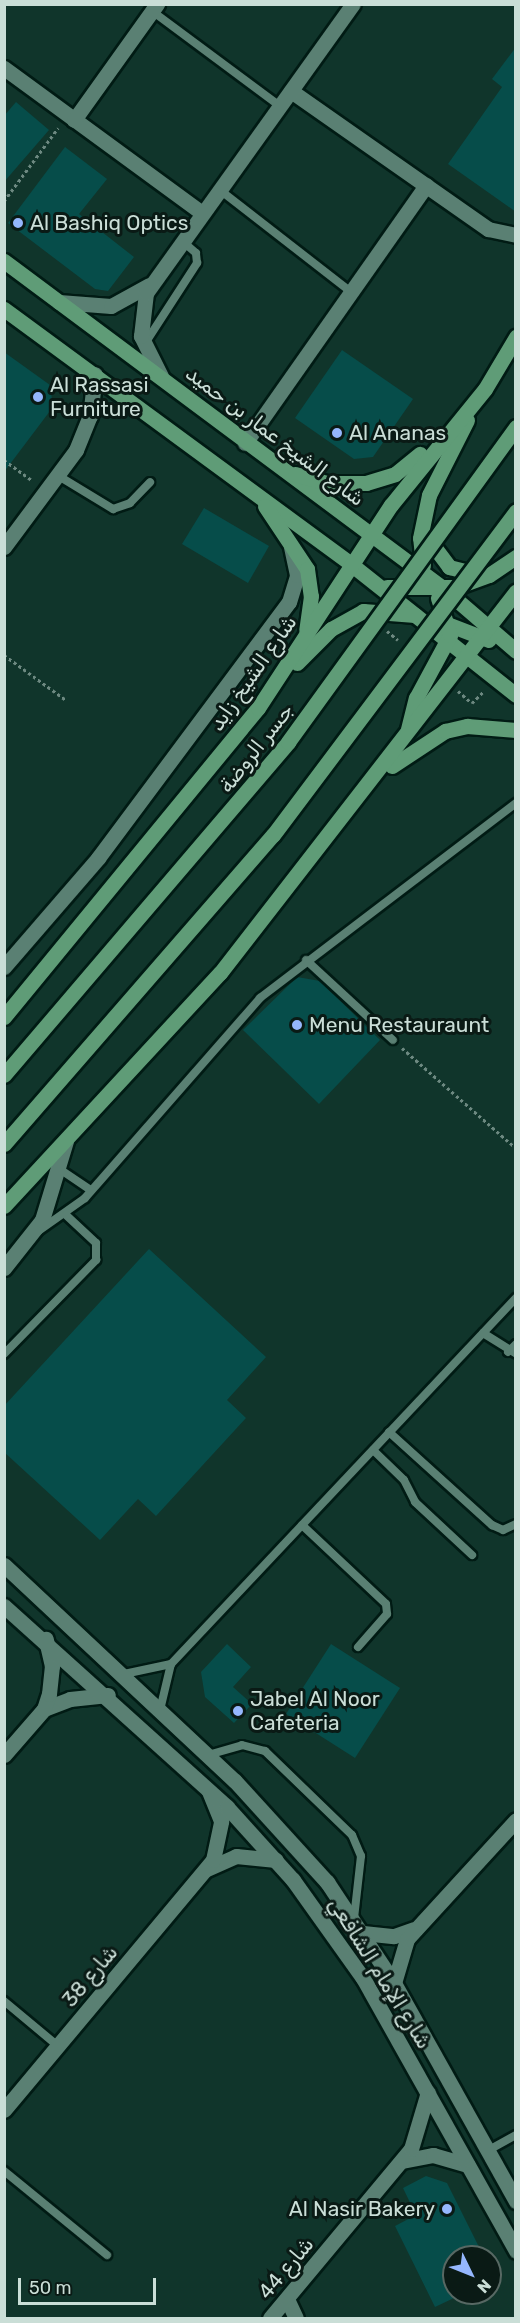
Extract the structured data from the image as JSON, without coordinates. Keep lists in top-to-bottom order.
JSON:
{
  "streets": {
    "main road": ["شارع الشيخ عمار بن حميد", "شارع الشيخ زايد", "جسر الروضة"],
    "street": ["شارع الإمام الشافعي", "شارع 38", "شارع 44"]
  },
  "crossings": [
    ["شارع الشيخ عمار بن حميد", "شارع الشيخ زايد"],
    ["شارع الإمام الشافعي", "شارع 38"],
    ["شارع الإمام الشافعي", "شارع 44"]
  ],
  "places": [
    "Al Bashiq Optics",
    "Al Rassasi Furniture",
    "Al Ananas",
    "Menu Restauraunt",
    "Jabel Al Noor Cafeteria",
    "Al Nasir Bakery"
  ],
  "scale_bar": "50 m",
  "north": "bottom right"
}
